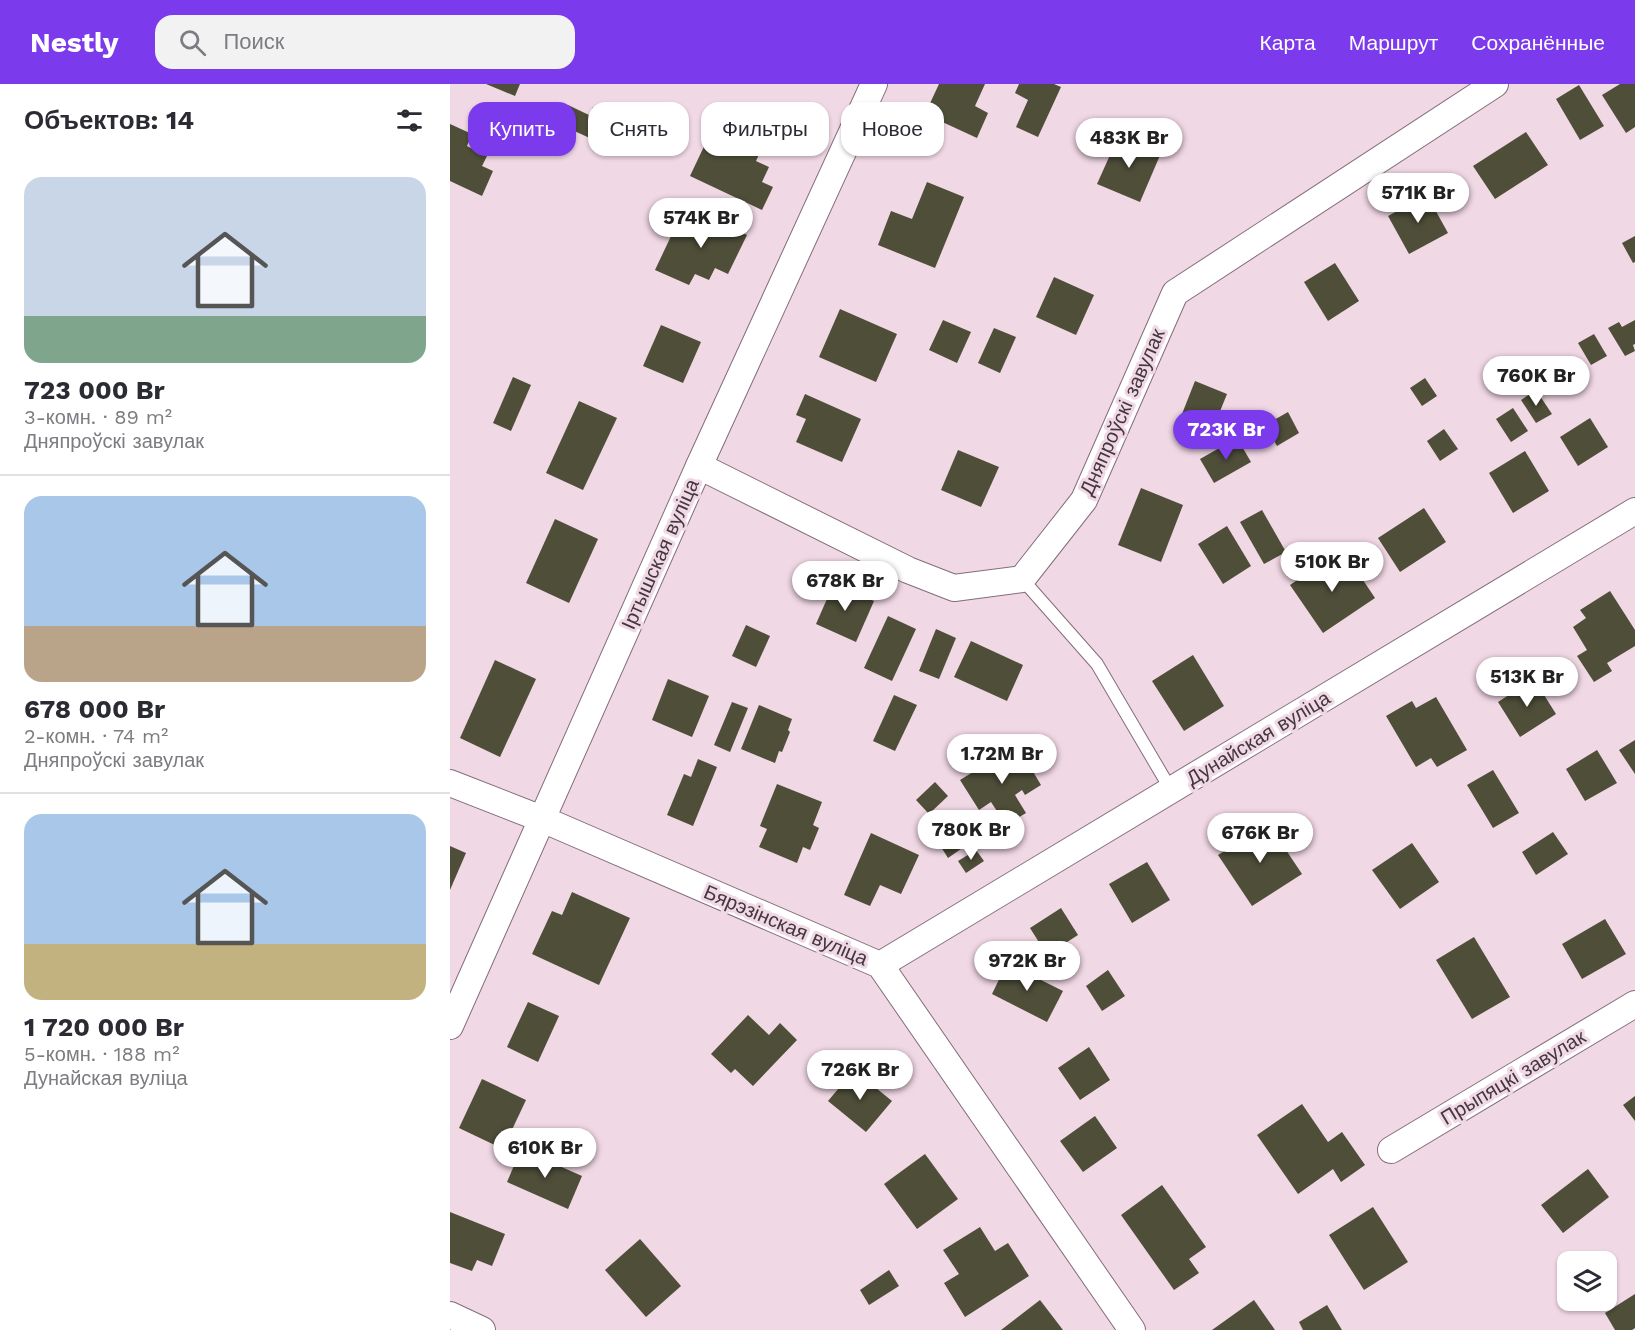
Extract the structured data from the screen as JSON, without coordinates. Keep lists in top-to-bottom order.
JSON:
{
  "streets": {
    "street": [
      "Дняпроўскі завулак",
      "Іртышская вуліца",
      "Дунайская вуліца",
      "Бярэзінская вуліца",
      "Прыпяцкі завулак"
    ]
  },
  "crossings": [
    ["Іртышская вуліца", "Бярэзінская вуліца"],
    ["Дунайская вуліца", "Бярэзінская вуліца"]
  ],
  "page": {
    "header": "Nestly",
    "search": "Поиск",
    "nav": ["Карта", "Маршрут", "Сохранённые"],
    "heading": "Объектов: 14",
    "chip": [
      "Купить",
      "Снять",
      "Фильтры",
      "Новое"
    ],
    "price": [
      "483K Br",
      "571K Br",
      "574K Br",
      "760K Br",
      "723K Br",
      "510K Br",
      "678K Br",
      "513K Br",
      "1.72M Br",
      "780K Br",
      "676K Br",
      "972K Br",
      "726K Br",
      "610K Br"
    ],
    "list": [
      {
        "name": "723 000 Br",
        "note": "3-комн. · 89 m² · Дняпроўскі завулак"
      },
      {
        "name": "678 000 Br",
        "note": "2-комн. · 74 m² · Дняпроўскі завулак"
      },
      {
        "name": "1 720 000 Br",
        "note": "5-комн. · 188 m² · Дунайская вуліца"
      }
    ]
  }
}
